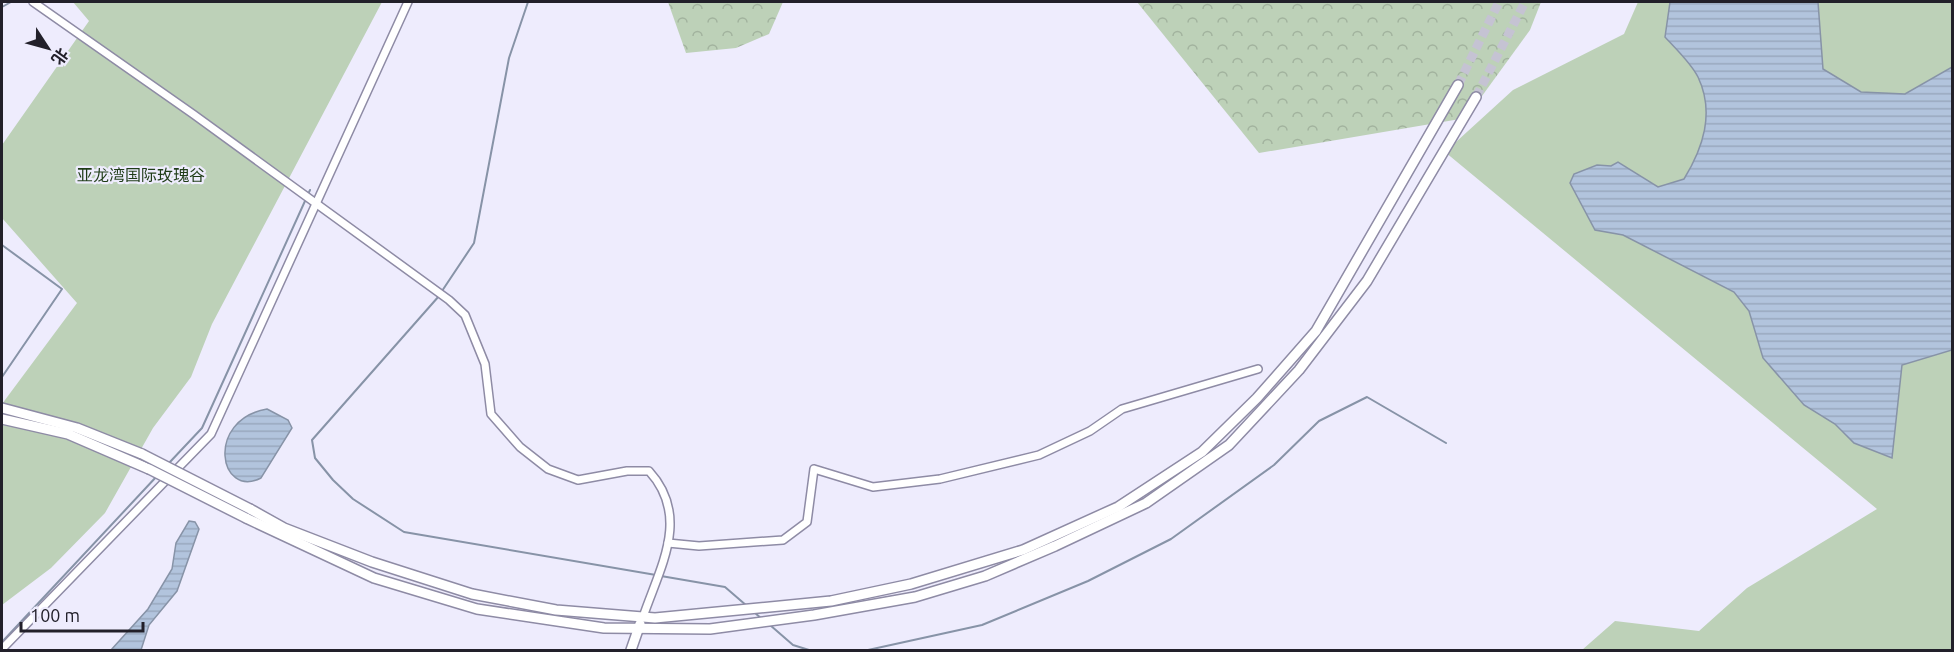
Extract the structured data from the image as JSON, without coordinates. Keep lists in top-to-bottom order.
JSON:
{
  "parks": ["亚龙湾国际玫瑰谷"],
  "scale_bar": "100 m",
  "north": "bottom right"
}
